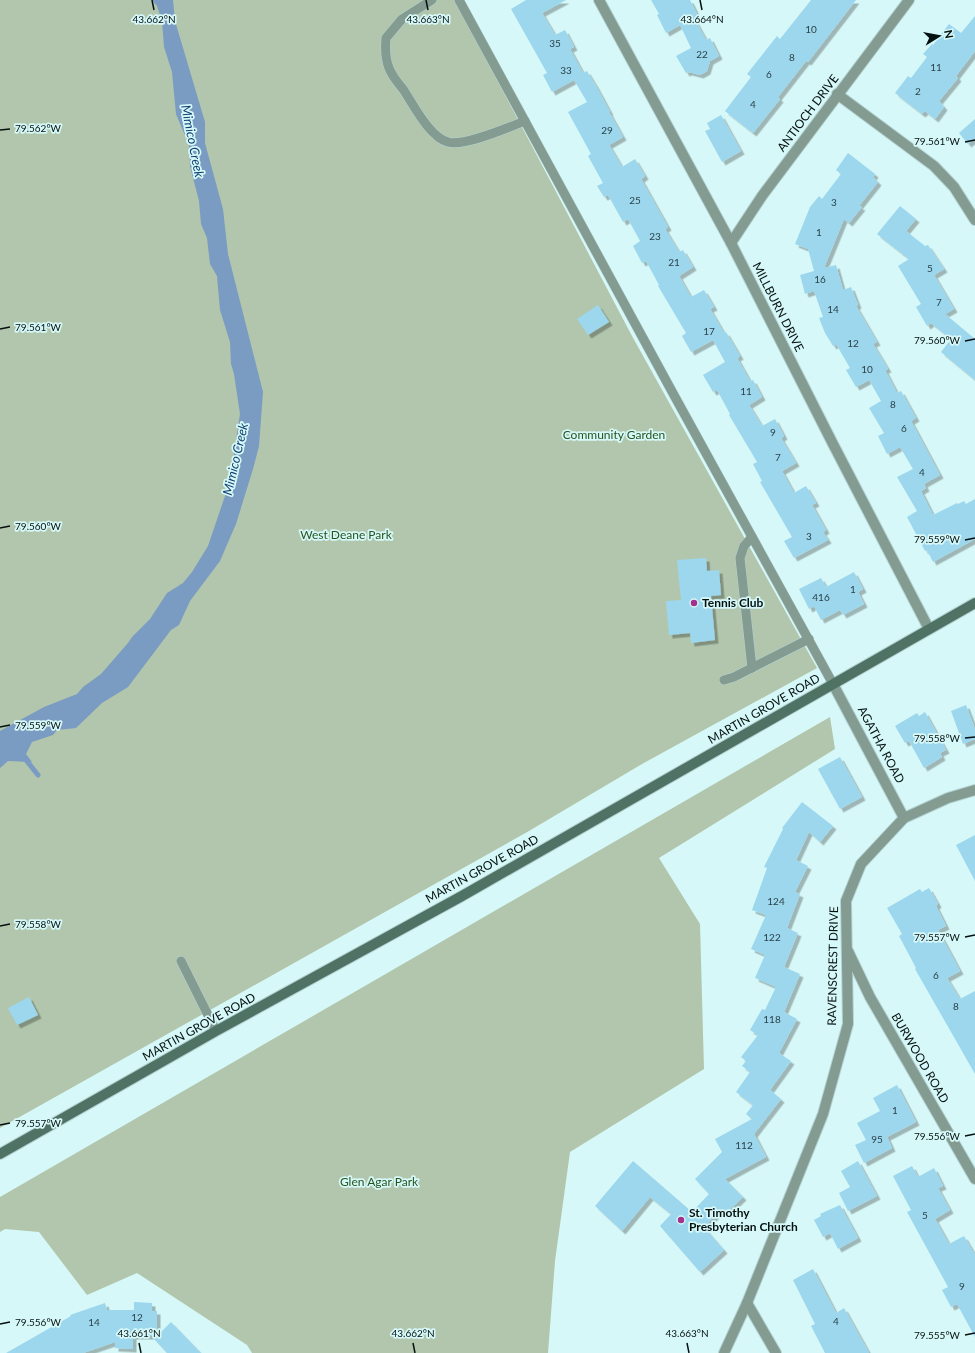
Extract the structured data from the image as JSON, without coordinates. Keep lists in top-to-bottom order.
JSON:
{
  "streets": {
    "main road": ["MARTIN GROVE ROAD"],
    "street": [
      "ANTIOCH DRIVE",
      "MILLBURN DRIVE",
      "AGATHA ROAD",
      "RAVENSCREST DRIVE",
      "BURWOOD ROAD"
    ]
  },
  "crossings": [
    ["ANTIOCH DRIVE", "MILLBURN DRIVE"],
    ["MILLBURN DRIVE", "MARTIN GROVE ROAD"],
    ["MARTIN GROVE ROAD", "AGATHA ROAD"],
    ["AGATHA ROAD", "RAVENSCREST DRIVE"],
    ["RAVENSCREST DRIVE", "BURWOOD ROAD"]
  ],
  "water": ["Mimico Creek"],
  "parks": ["Community Garden", "West Deane Park", "Glen Agar Park"],
  "places": ["Tennis Club", "St. Timothy Presbyterian Church"],
  "house_numbers": [
    "10",
    "35",
    "22",
    "8",
    "11",
    "33",
    "6",
    "2",
    "4",
    "29",
    "25",
    "3",
    "1",
    "23",
    "21",
    "5",
    "16",
    "7",
    "14",
    "17",
    "12",
    "10",
    "11",
    "8",
    "6",
    "9",
    "7",
    "4",
    "3",
    "1",
    "416",
    "124",
    "122",
    "6",
    "8",
    "118",
    "1",
    "95",
    "112",
    "5",
    "9",
    "12",
    "4",
    "14"
  ],
  "north": "right",
  "coordinates": [
    "43.662°N",
    "43.663°N",
    "43.664°N",
    "79.562°W",
    "79.561°W",
    "79.560°W",
    "79.559°W",
    "79.558°W",
    "79.557°W",
    "79.556°W",
    "43.661°N",
    "79.555°W"
  ]
}
